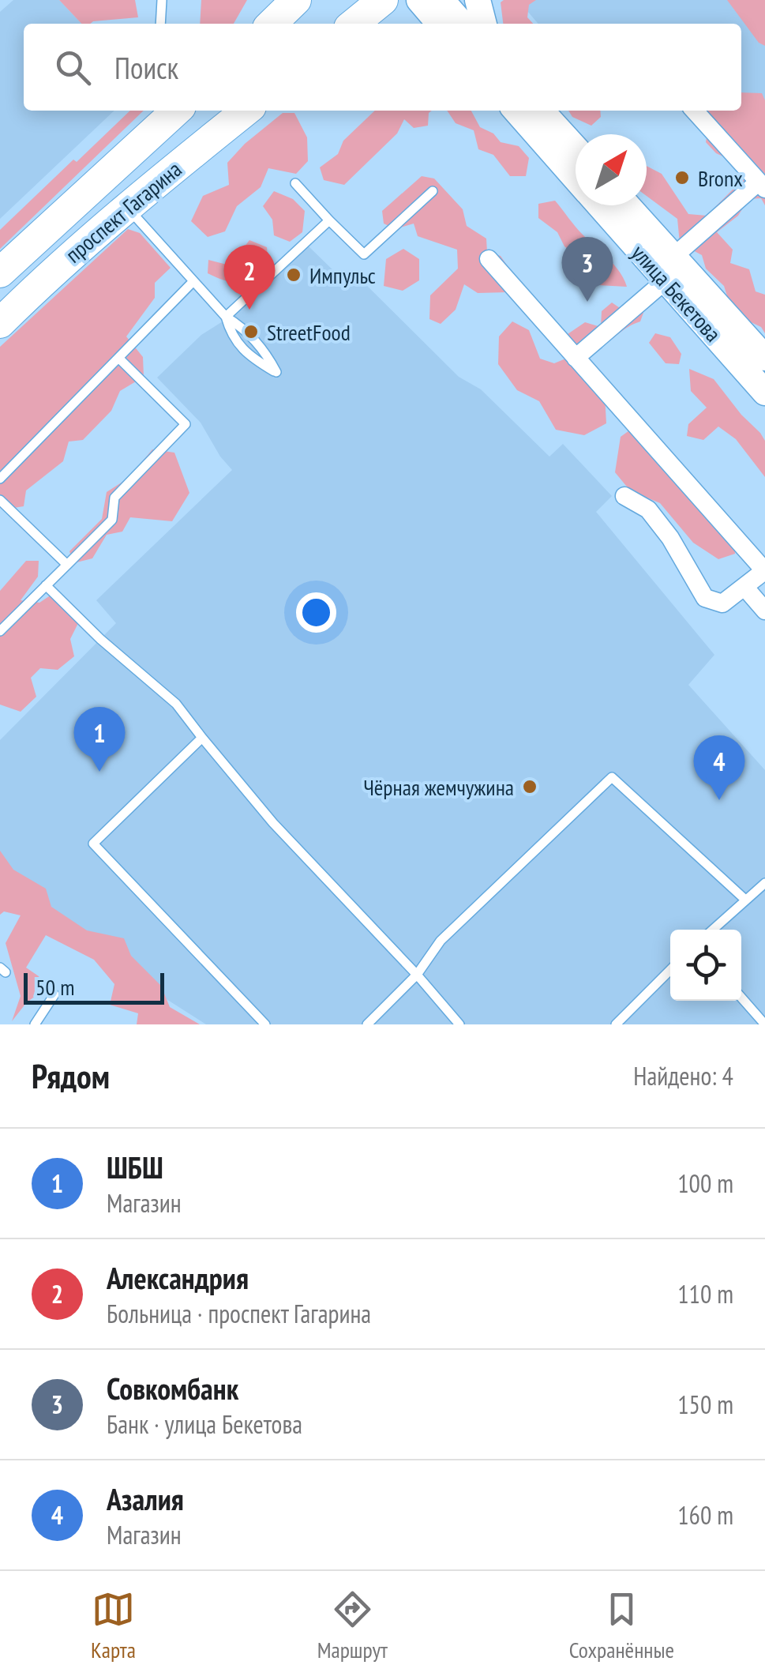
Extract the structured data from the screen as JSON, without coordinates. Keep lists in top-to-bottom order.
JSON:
{
  "streets": {
    "main road": ["проспект Гагарина", "улица Бекетова"]
  },
  "places": [
    "Bronx",
    "Импульс",
    "StreetFood",
    "Чёрная жемчужина"
  ],
  "scale_bar": "50 m",
  "north": "top right",
  "page": {
    "search": "Поиск",
    "pins": [
      "3",
      "2",
      "1",
      "4"
    ],
    "scale": "50 m",
    "heading": ["Рядом", "Найдено: 4"],
    "list": [
      {
        "mark": "1",
        "name": "ШБШ",
        "note": "Магазин",
        "value": "100 m"
      },
      {
        "mark": "2",
        "name": "Александрия",
        "note": "Больница · проспект Гагарина",
        "value": "110 m"
      },
      {
        "mark": "3",
        "name": "Совкомбанк",
        "note": "Банк · улица Бекетова",
        "value": "150 m"
      },
      {
        "mark": "4",
        "name": "Азалия",
        "note": "Магазин",
        "value": "160 m"
      }
    ],
    "nav": ["Карта", "Маршрут", "Сохранённые"]
  }
}
